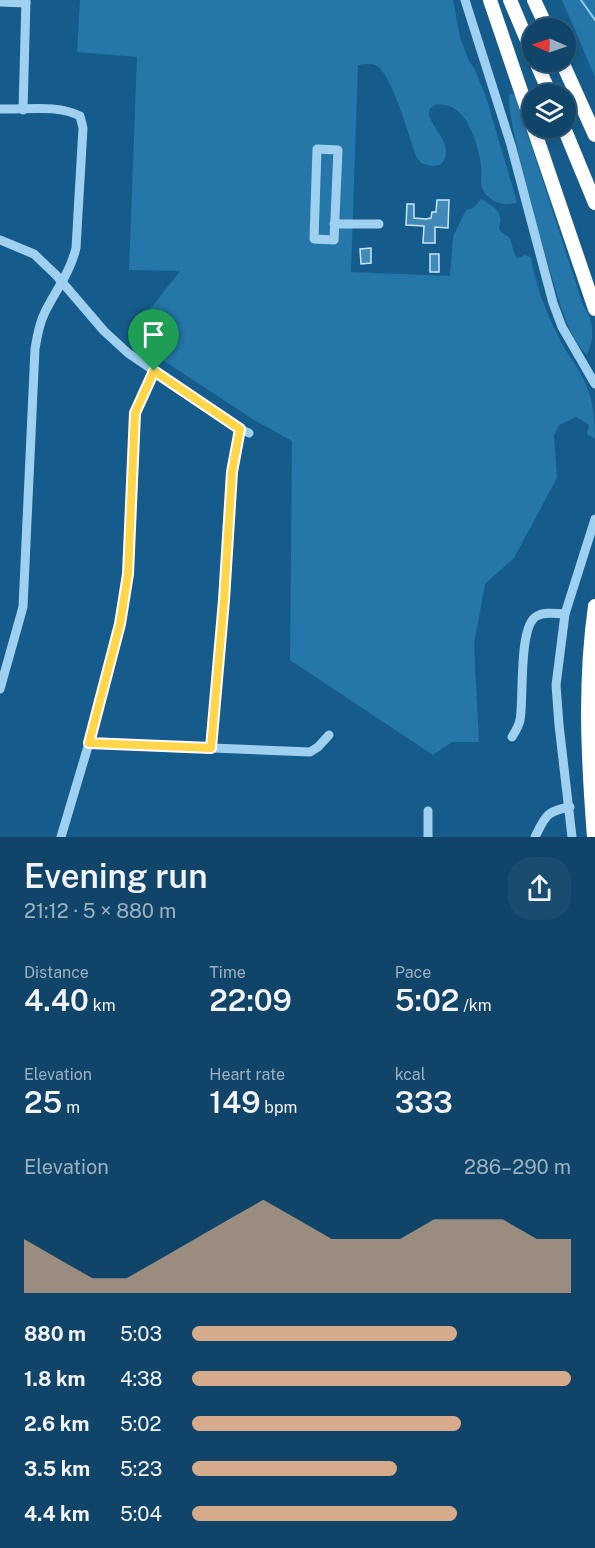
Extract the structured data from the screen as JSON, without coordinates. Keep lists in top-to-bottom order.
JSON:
{
  "north": "left",
  "page": {
    "heading": ["Evening run", "21:12 · 5 × 880 m"],
    "stats": [
      ["Distance", "4.40 km"],
      ["Time", "22:09"],
      ["Pace", "5:02 /km"],
      ["Elevation", "25 m"],
      ["Heart rate", "149 bpm"],
      ["kcal", "333"]
    ],
    "chart": ["Elevation", "286–290 m"],
    "list": [
      {
        "name": "880 m",
        "note": "5:03"
      },
      {
        "name": "1.8 km",
        "note": "4:38"
      },
      {
        "name": "2.6 km",
        "note": "5:02"
      },
      {
        "name": "3.5 km",
        "note": "5:23"
      },
      {
        "name": "4.4 km",
        "note": "5:04"
      }
    ]
  }
}
